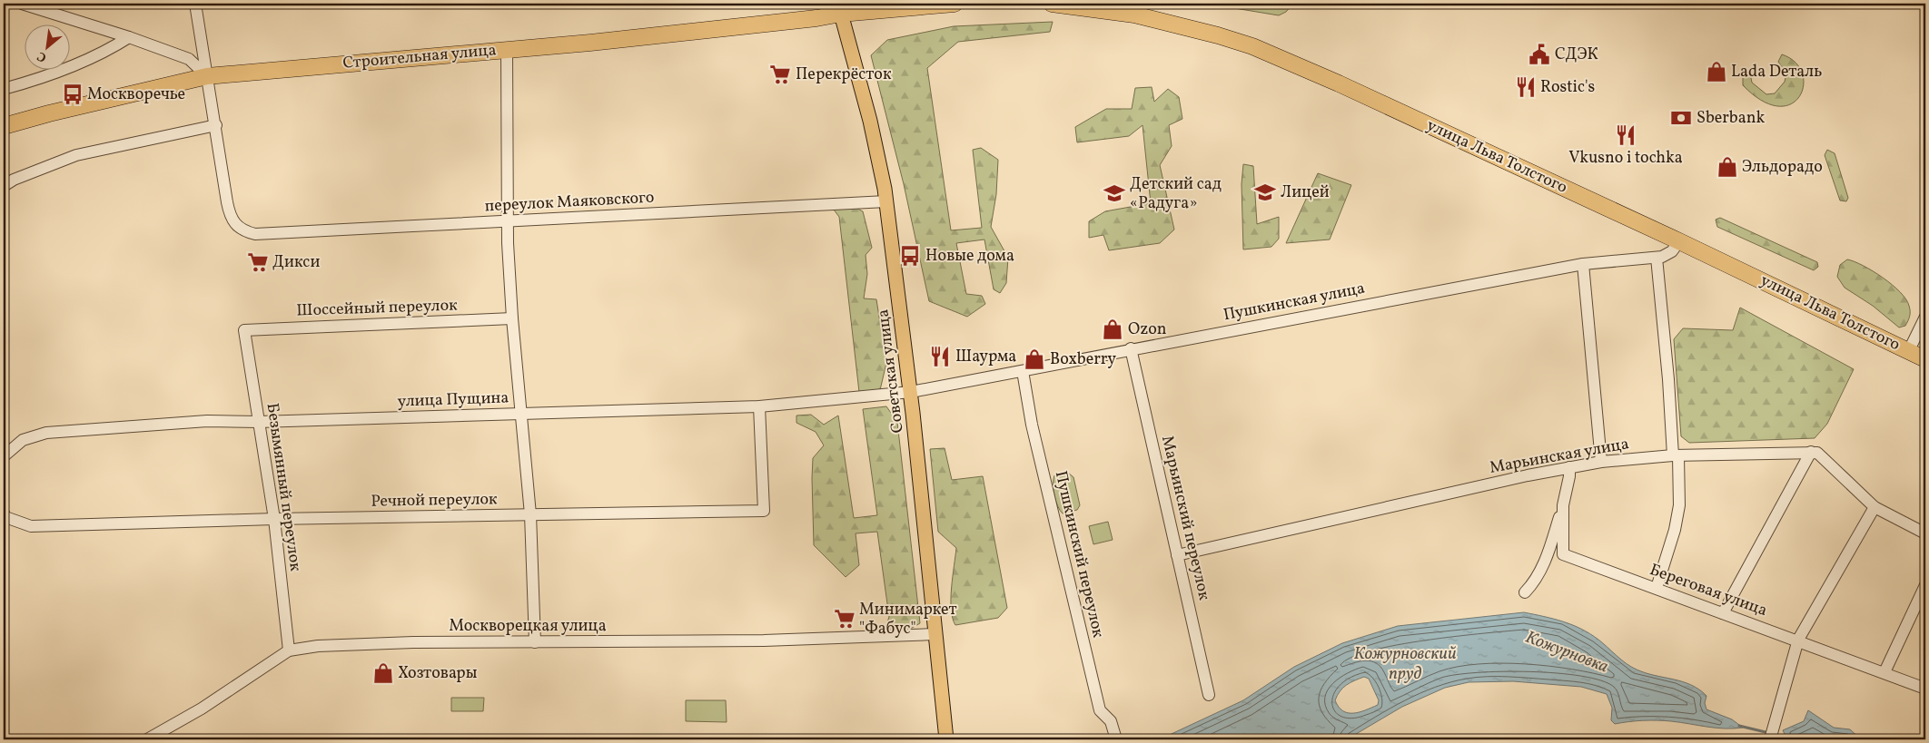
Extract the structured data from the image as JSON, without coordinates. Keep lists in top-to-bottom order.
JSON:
{
  "streets": {
    "highway": ["Строительная улица", "улица Льва Толстого"],
    "main road": ["Советская улица"],
    "street": [
      "переулок Маяковского",
      "Пушкинская улица",
      "Шоссейный переулок",
      "улица Пущина",
      "Марьинская улица",
      "Безымянный переулок",
      "Речной переулок",
      "Марьинский переулок",
      "Пушкинский переулок",
      "Береговая улица",
      "Москворецкая улица"
    ]
  },
  "crossings": [
    ["Строительная улица", "Советская улица"],
    ["улица Льва Толстого", "Пушкинская улица"],
    ["переулок Маяковского", "Советская улица"],
    ["Пушкинская улица", "Советская улица"],
    ["Пушкинская улица", "улица Пущина"],
    ["Пушкинская улица", "Марьинский переулок"],
    ["Пушкинская улица", "Пушкинский переулок"],
    ["Шоссейный переулок", "Безымянный переулок"],
    ["Советская улица", "улица Пущина"],
    ["Советская улица", "Москворецкая улица"],
    ["улица Пущина", "Безымянный переулок"],
    ["улица Пущина", "Речной переулок"],
    ["Марьинская улица", "Марьинский переулок"],
    ["Марьинская улица", "Береговая улица"],
    ["Безымянный переулок", "Речной переулок"],
    ["Безымянный переулок", "Москворецкая улица"]
  ],
  "water": ["Кожурновка", "Кожурновский пруд"],
  "places": {
    "public building": ["СДЭК"],
    "shop": [
      "Lada Dеталь",
      "Эльдорадо",
      "Ozon",
      "Boxberry",
      "Хозтовары"
    ],
    "supermarket": ["Перекрёсток", "Дикси", "Минимаркет \"Фабус\""],
    "restaurant": ["Rostic's", "Vkusno i tochka", "Шаурма"],
    "bus stop": ["Москворечье", "Новые дома"],
    "bank": ["Sberbank"],
    "school or university": ["Лицей", "Детский сад «Радуга»"]
  },
  "north": "bottom left"
}
